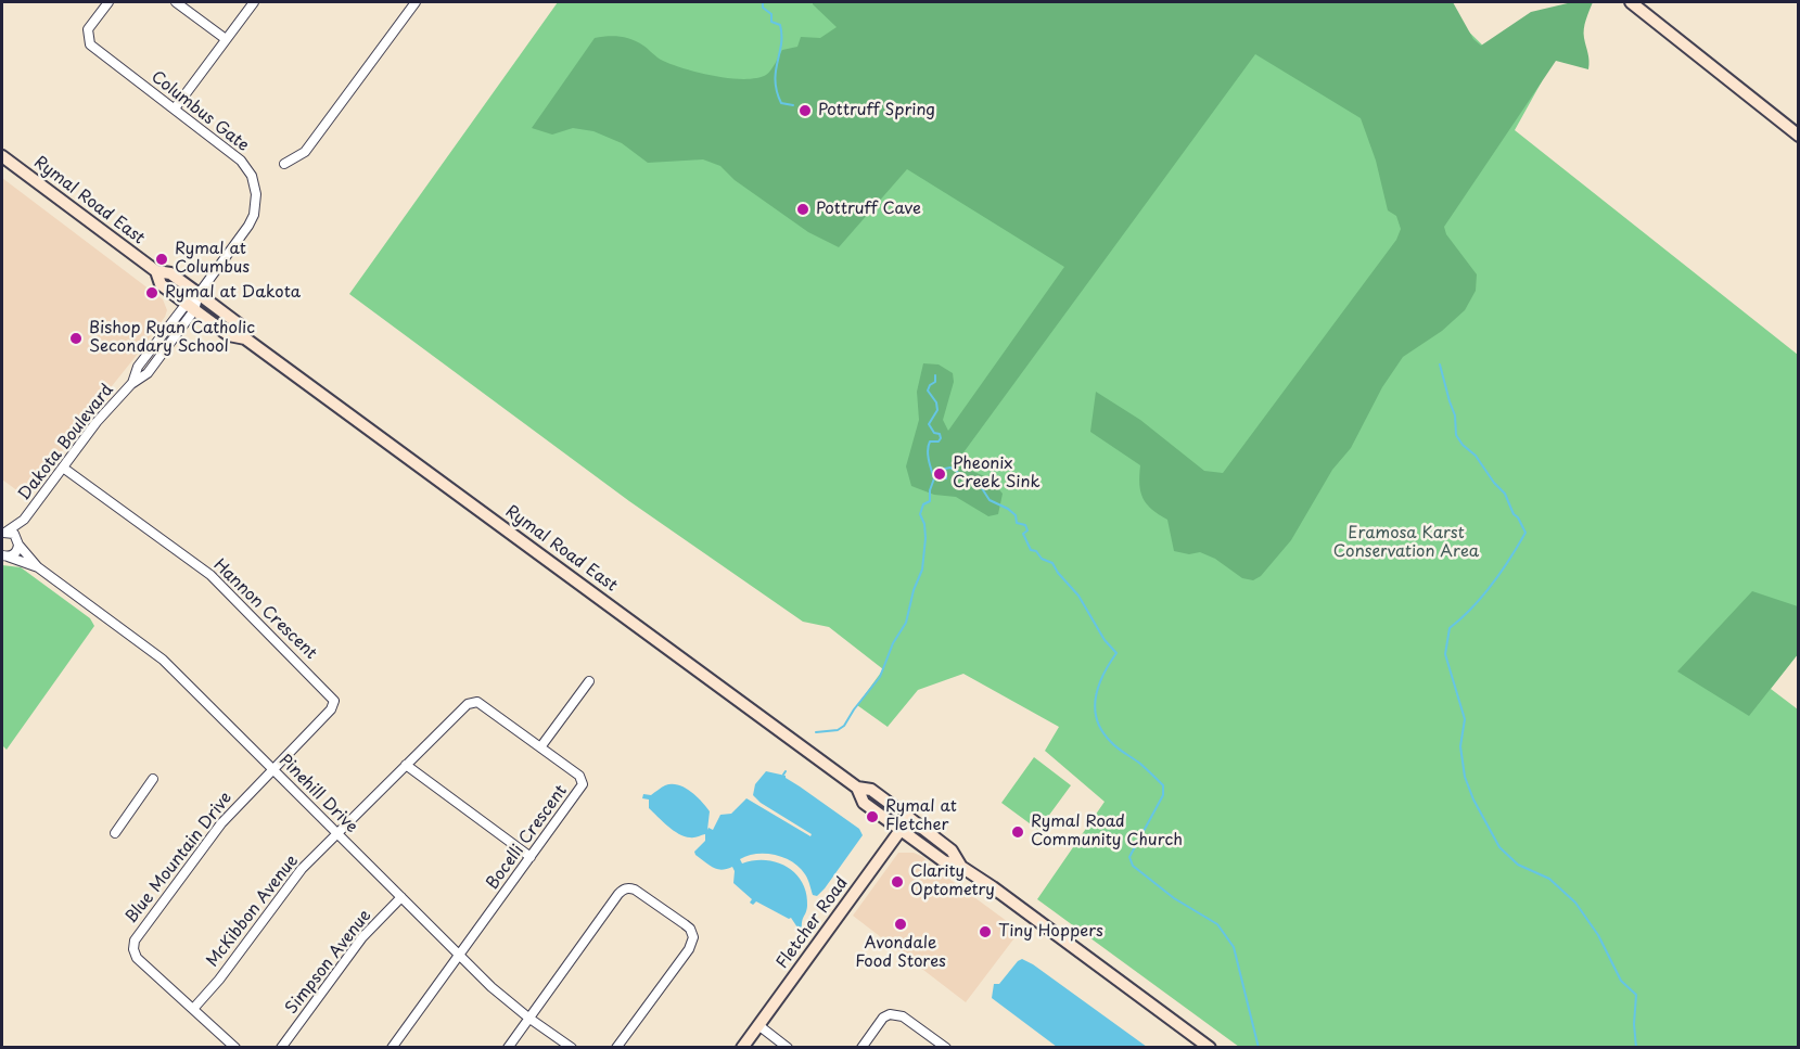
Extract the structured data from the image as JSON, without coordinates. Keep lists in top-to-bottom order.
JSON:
{
  "streets": {
    "main road": ["Rymal Road East", "Fletcher Road"],
    "street": [
      "Columbus Gate",
      "Dakota Boulevard",
      "Hannon Crescent",
      "Pinehill Drive",
      "Bocelli Crescent",
      "Blue Mountain Drive",
      "McKibbon Avenue",
      "Simpson Avenue"
    ]
  },
  "crossings": [
    ["Columbus Gate", "Rymal Road East"],
    ["Columbus Gate", "Dakota Boulevard"],
    ["Rymal Road East", "Dakota Boulevard"],
    ["Rymal Road East", "Fletcher Road"],
    ["Dakota Boulevard", "Hannon Crescent"],
    ["Dakota Boulevard", "Pinehill Drive"],
    ["Hannon Crescent", "Pinehill Drive"],
    ["Hannon Crescent", "Blue Mountain Drive"],
    ["Pinehill Drive", "Bocelli Crescent"],
    ["Pinehill Drive", "Blue Mountain Drive"],
    ["Pinehill Drive", "McKibbon Avenue"],
    ["Pinehill Drive", "Simpson Avenue"],
    ["Bocelli Crescent", "McKibbon Avenue"],
    ["Blue Mountain Drive", "McKibbon Avenue"]
  ],
  "parks": ["Eramosa Karst Conservation Area"],
  "places": [
    "Pottruff Spring",
    "Pottruff Cave",
    "Rymal at Columbus",
    "Rymal at Dakota",
    "Bishop Ryan Catholic Secondary School",
    "Pheonix Creek Sink",
    "Rymal at Fletcher",
    "Rymal Road Community Church",
    "Clarity Optometry",
    "Avondale Food Stores",
    "Tiny Hoppers"
  ]
}
